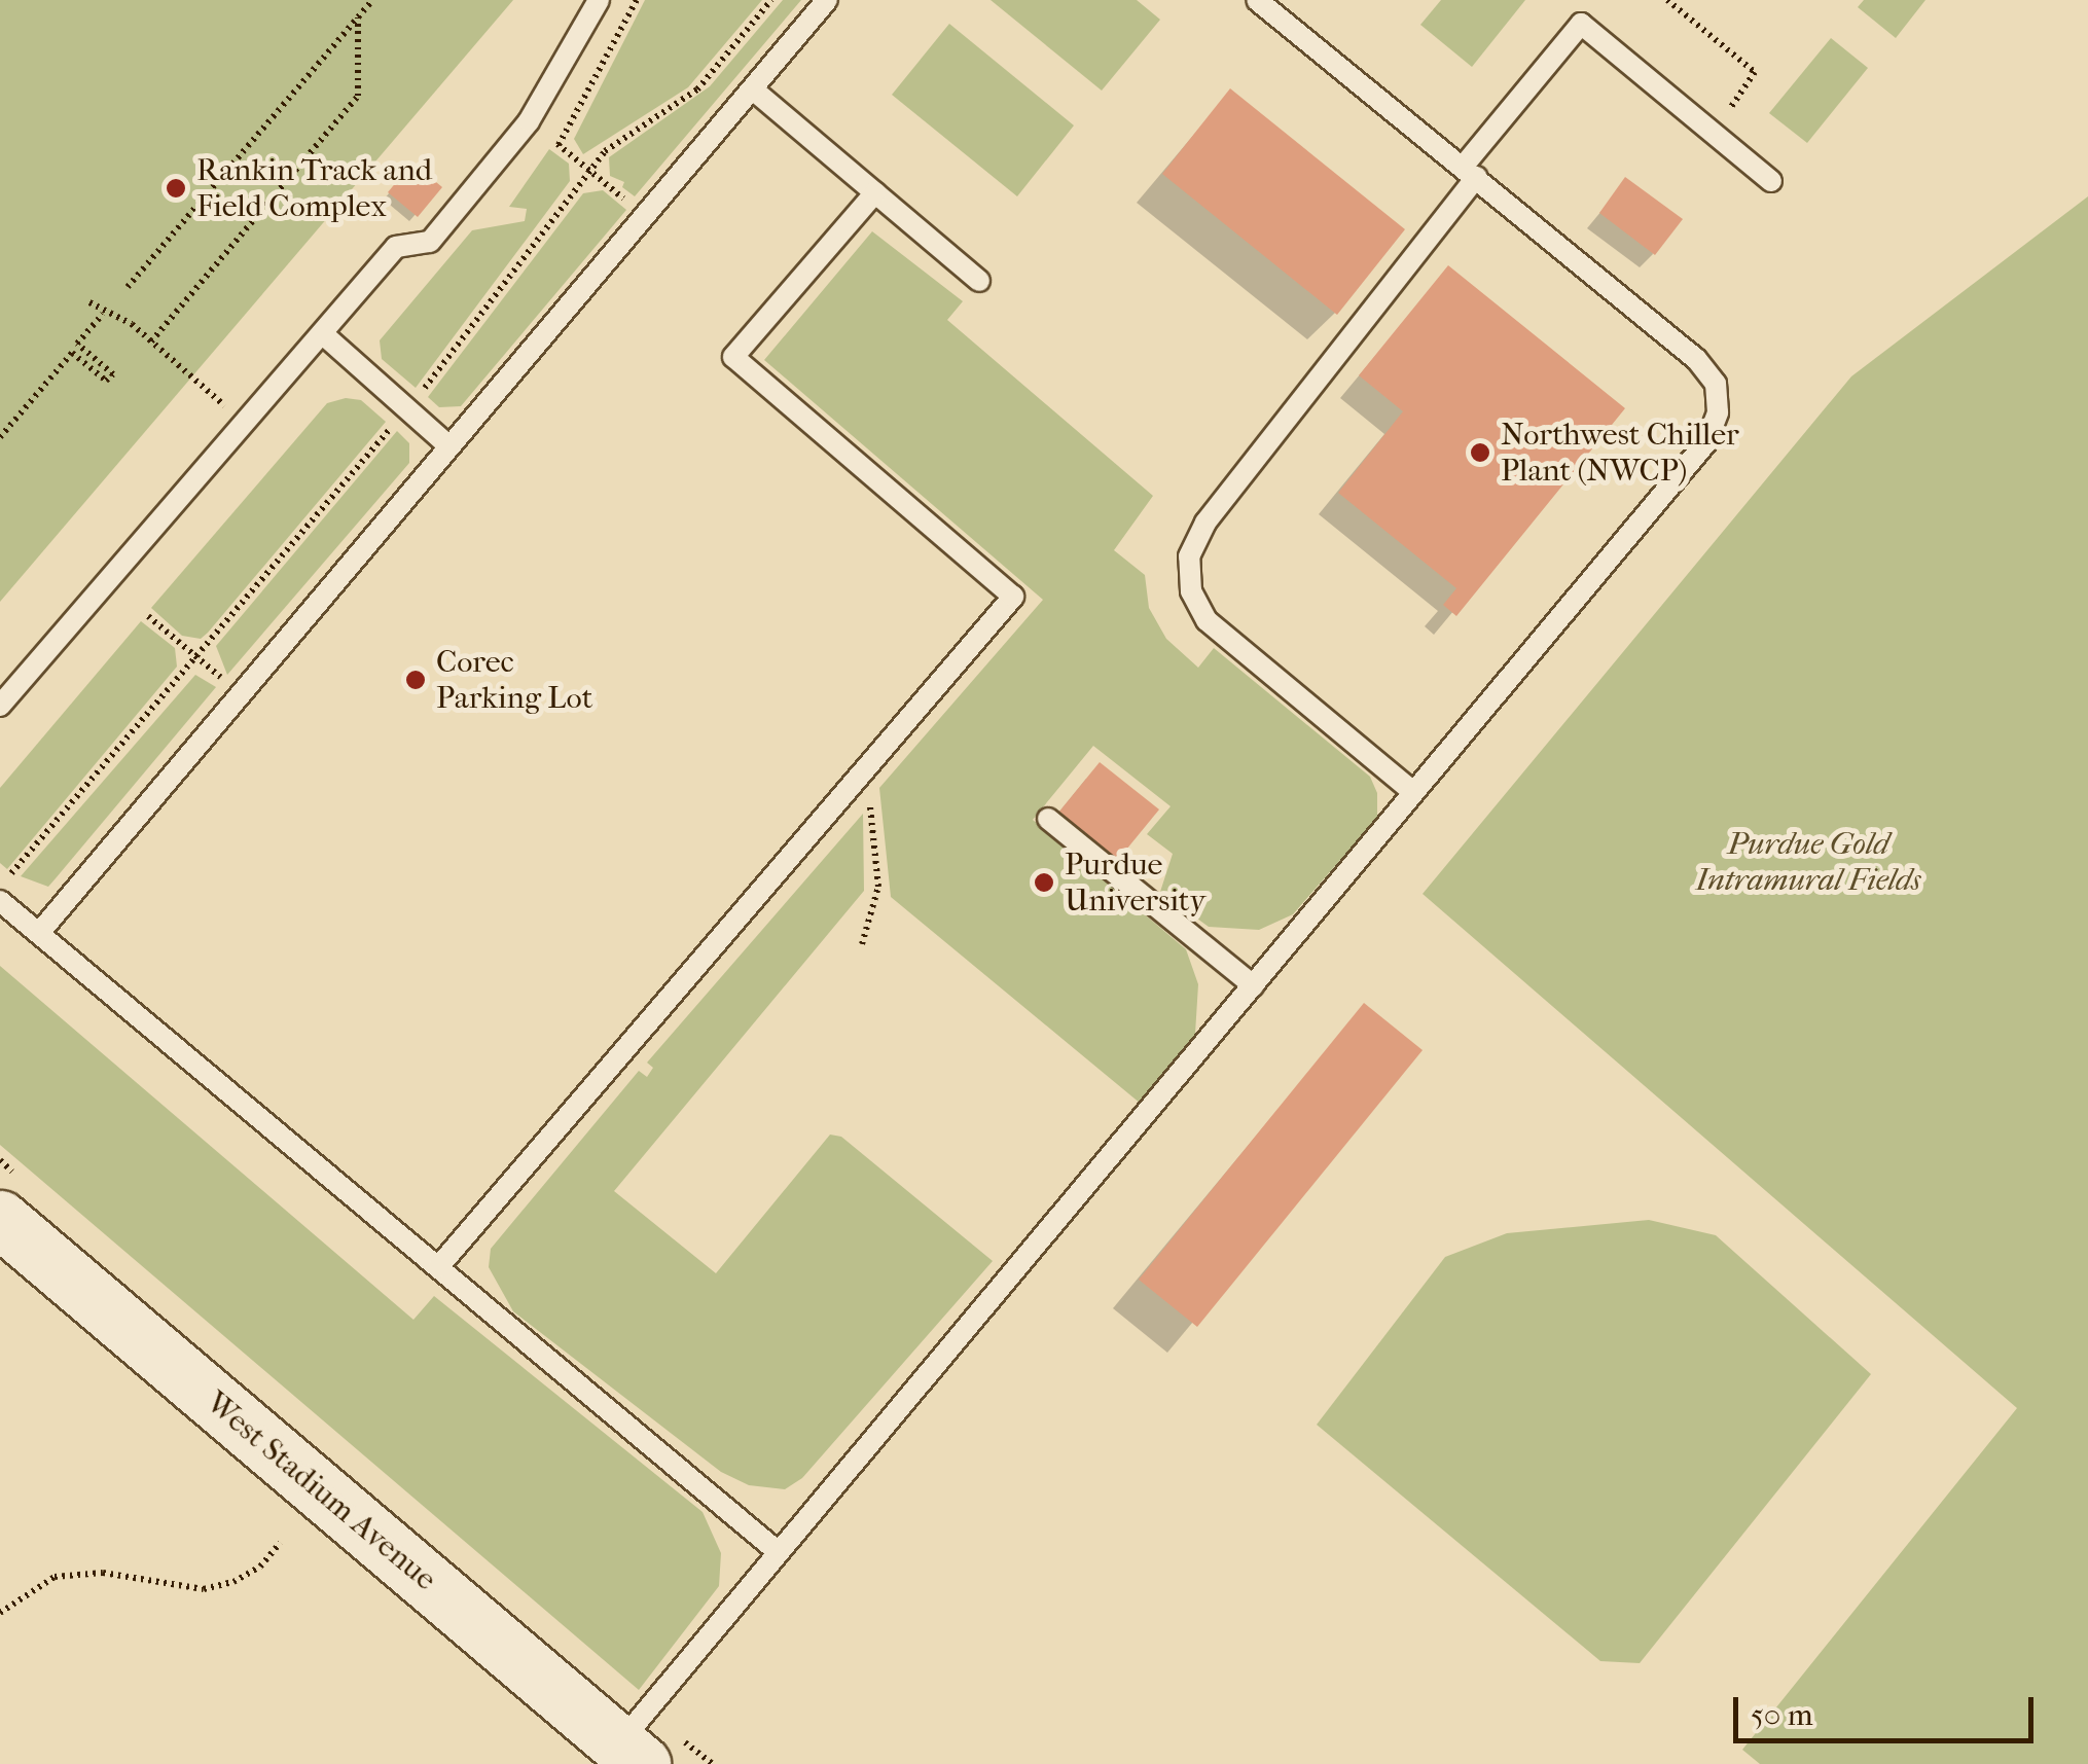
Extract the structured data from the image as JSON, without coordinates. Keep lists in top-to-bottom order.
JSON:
{
  "streets": {
    "street": ["West Stadium Avenue"]
  },
  "parks": ["Purdue Gold Intramural Fields"],
  "places": [
    "Rankin Track and Field Complex",
    "Northwest Chiller Plant (NWCP)",
    "Corec Parking Lot",
    "Purdue University"
  ],
  "scale_bar": "50 m"
}
